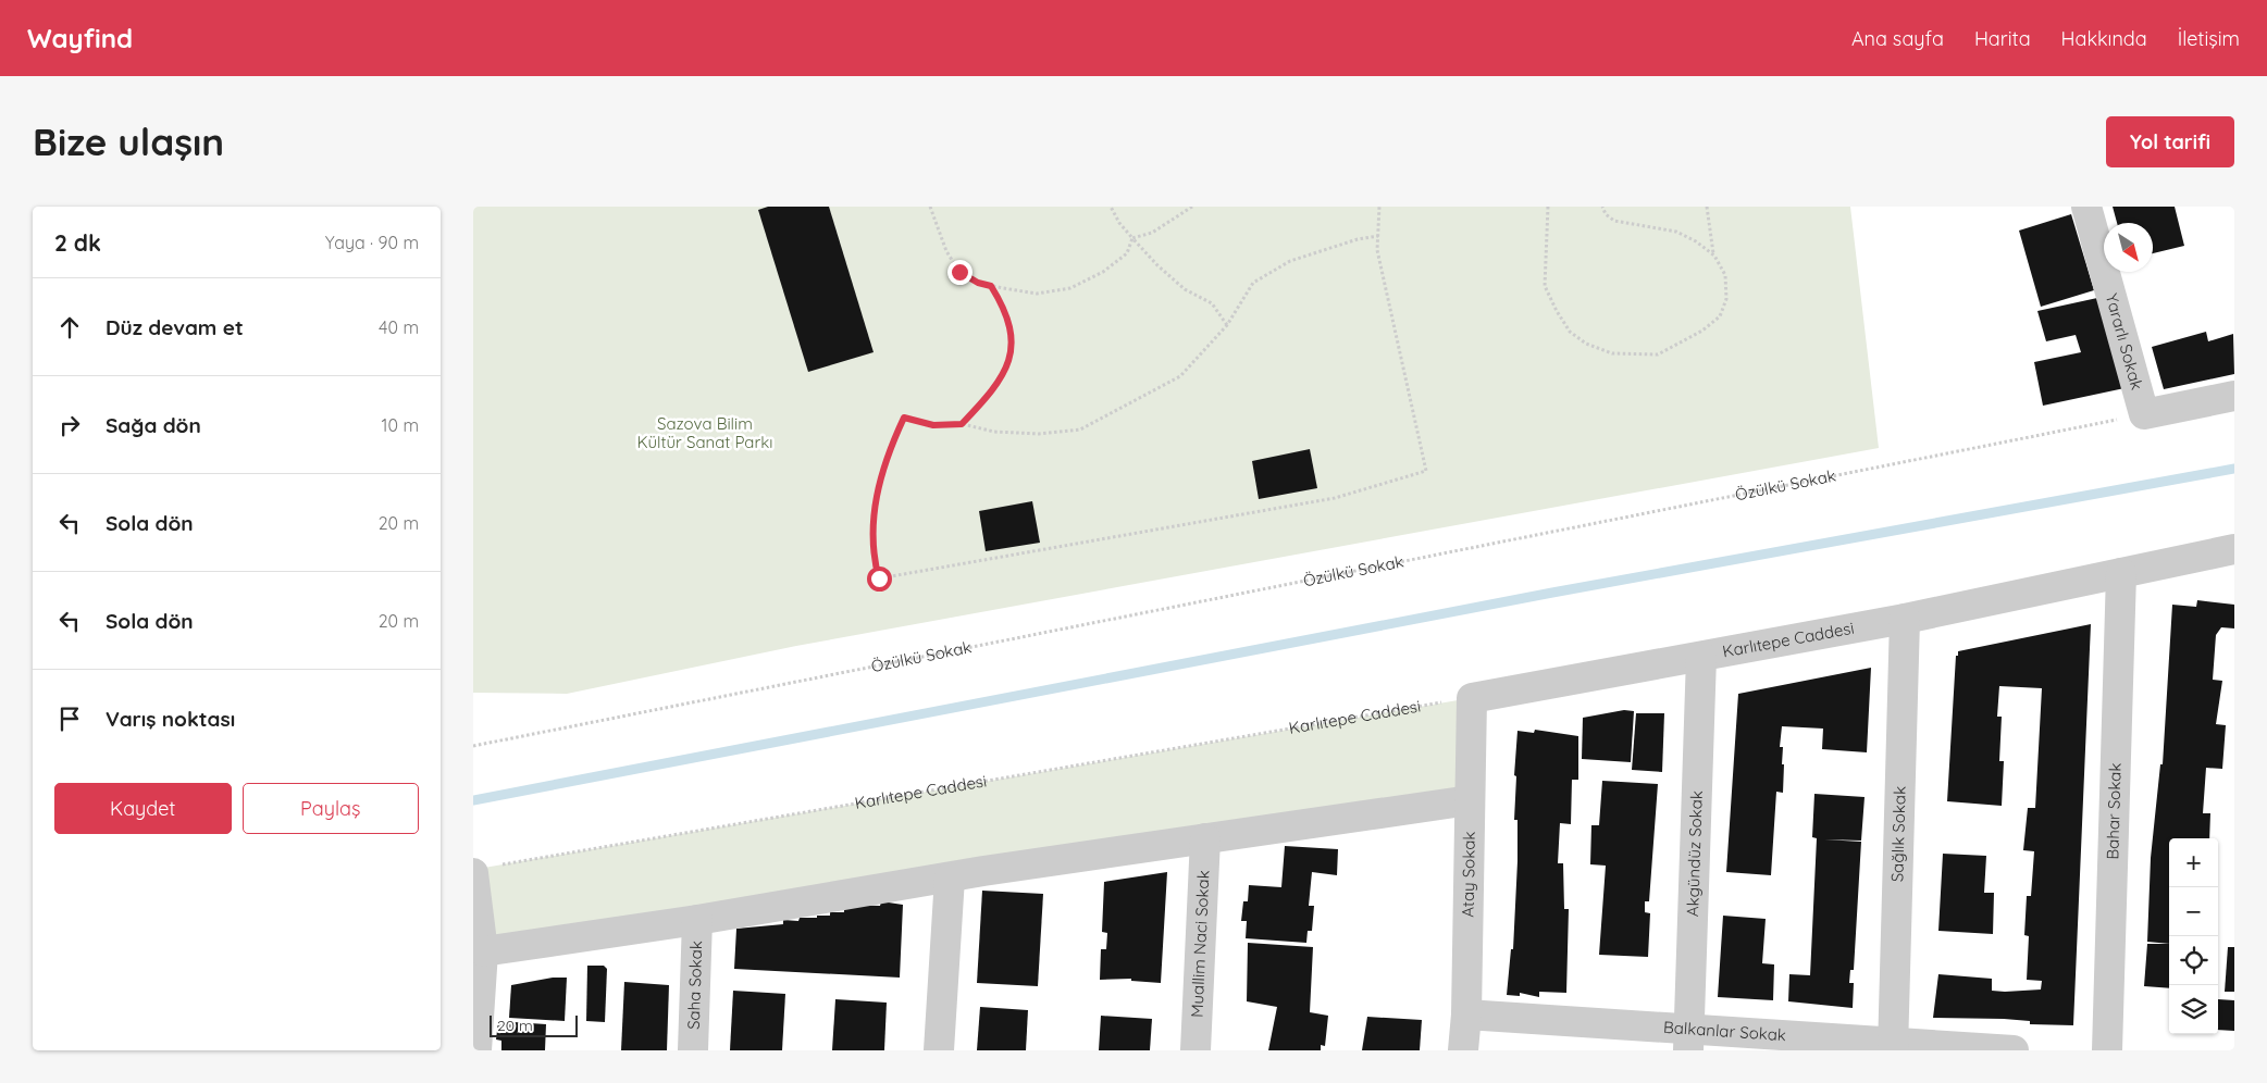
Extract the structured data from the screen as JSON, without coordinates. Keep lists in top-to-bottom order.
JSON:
{
  "streets": {
    "street": [
      "Yararlı Sokak",
      "Karlıtepe Caddesi",
      "Bahar Sokak",
      "Sağlık Sokak",
      "Akgündüz Sokak",
      "Atay Sokak",
      "Muallim Naci Sokak",
      "Saha Sokak",
      "Balkanlar Sokak"
    ],
    "path": ["Özülkü Sokak"]
  },
  "crossings": [
    ["Yararlı Sokak", "Özülkü Sokak"],
    ["Karlıtepe Caddesi", "Bahar Sokak"],
    ["Karlıtepe Caddesi", "Sağlık Sokak"],
    ["Karlıtepe Caddesi", "Akgündüz Sokak"],
    ["Karlıtepe Caddesi", "Atay Sokak"],
    ["Sağlık Sokak", "Balkanlar Sokak"],
    ["Akgündüz Sokak", "Balkanlar Sokak"],
    ["Atay Sokak", "Balkanlar Sokak"]
  ],
  "parks": ["Sazova Bilim Kültür Sanat Parkı"],
  "scale_bar": "20 m",
  "north": "bottom right",
  "page": {
    "header": "Wayfind",
    "nav": [
      "Ana sayfa",
      "Harita",
      "Hakkında",
      "İletişim"
    ],
    "buttons": [
      "Yol tarifi",
      ["Kaydet", "Paylaş"]
    ],
    "title": "Bize ulaşın",
    "heading": ["2 dk", "Yaya · 90 m"],
    "list": [
      ["Düz devam et", "40 m"],
      ["Sağa dön", "10 m"],
      ["Sola dön", "20 m"],
      ["Sola dön", "20 m"],
      "Varış noktası"
    ],
    "map_buttons": ["+", "−"],
    "scale": "20 m"
  }
}
